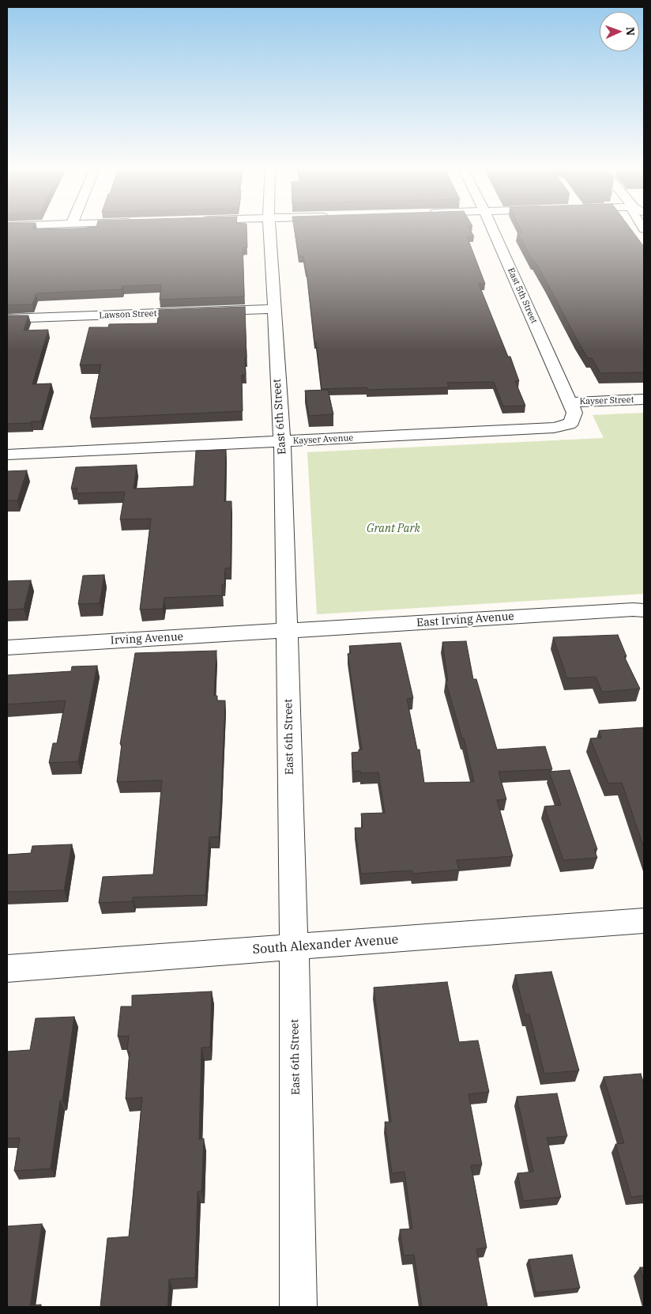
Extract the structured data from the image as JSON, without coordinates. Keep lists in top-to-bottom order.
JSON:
{
  "streets": {
    "street": [
      "East 5th Street",
      "Lawson Street",
      "Kayser Street",
      "East 6th Street",
      "Kayser Avenue",
      "East Irving Avenue",
      "Irving Avenue",
      "South Alexander Avenue"
    ]
  },
  "crossings": [
    ["East 5th Street", "Kayser Street"],
    ["East 5th Street", "Kayser Avenue"],
    ["Lawson Street", "East 6th Street"],
    ["East 6th Street", "Kayser Avenue"],
    ["East 6th Street", "East Irving Avenue"],
    ["East 6th Street", "Irving Avenue"],
    ["East 6th Street", "South Alexander Avenue"],
    ["East Irving Avenue", "Irving Avenue"]
  ],
  "parks": ["Grant Park"],
  "north": "right"
}
